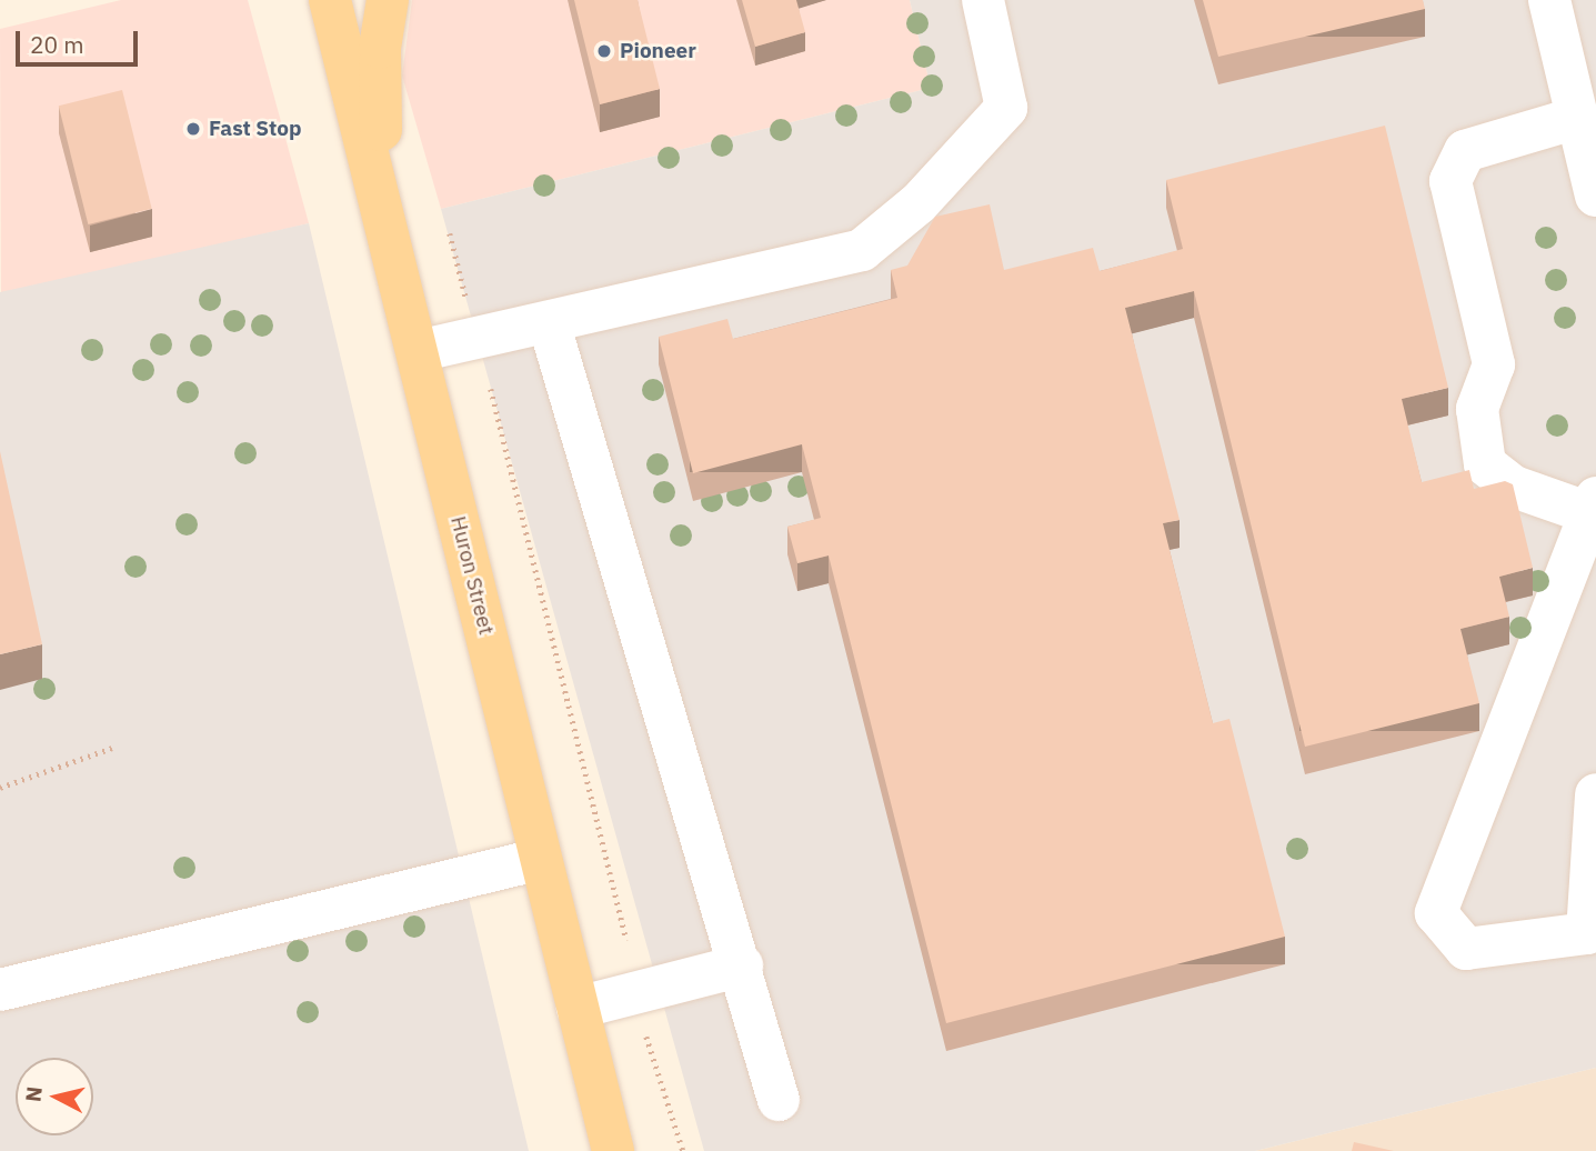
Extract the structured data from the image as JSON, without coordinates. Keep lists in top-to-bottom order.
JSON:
{
  "streets": {
    "main road": ["Huron Street"]
  },
  "places": ["Pioneer", "Fast Stop"],
  "scale_bar": "20 m",
  "north": "left"
}
